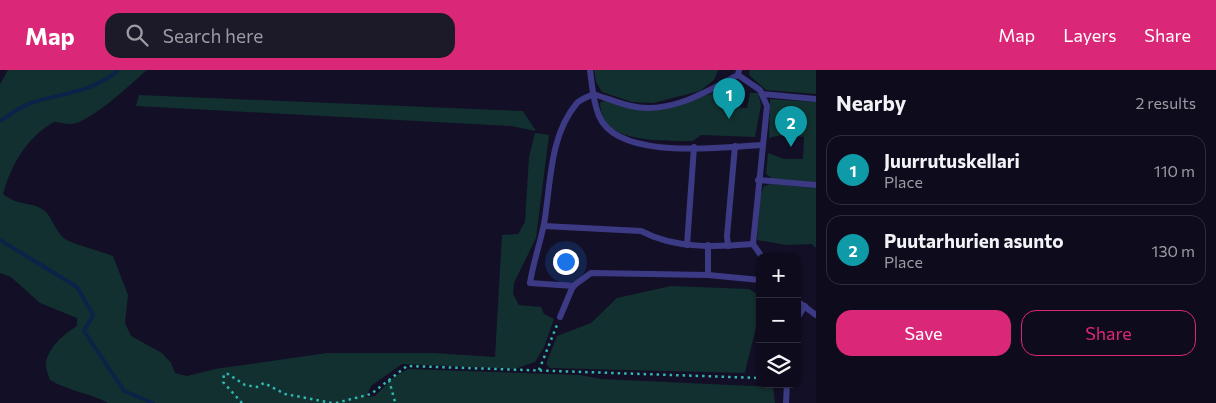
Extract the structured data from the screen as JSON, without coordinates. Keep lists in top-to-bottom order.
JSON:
{
  "page": {
    "header": "Map",
    "search": "Search here",
    "nav": ["Map", "Layers", "Share"],
    "heading": ["Nearby", "2 results"],
    "pins": ["1", "2"],
    "list": [
      {
        "mark": "1",
        "name": "Juurrutuskellari",
        "note": "Place",
        "value": "110 m"
      },
      {
        "mark": "2",
        "name": "Puutarhurien asunto",
        "note": "Place",
        "value": "130 m"
      }
    ],
    "map_buttons": ["+", "−"],
    "buttons": ["Save", "Share"]
  }
}
